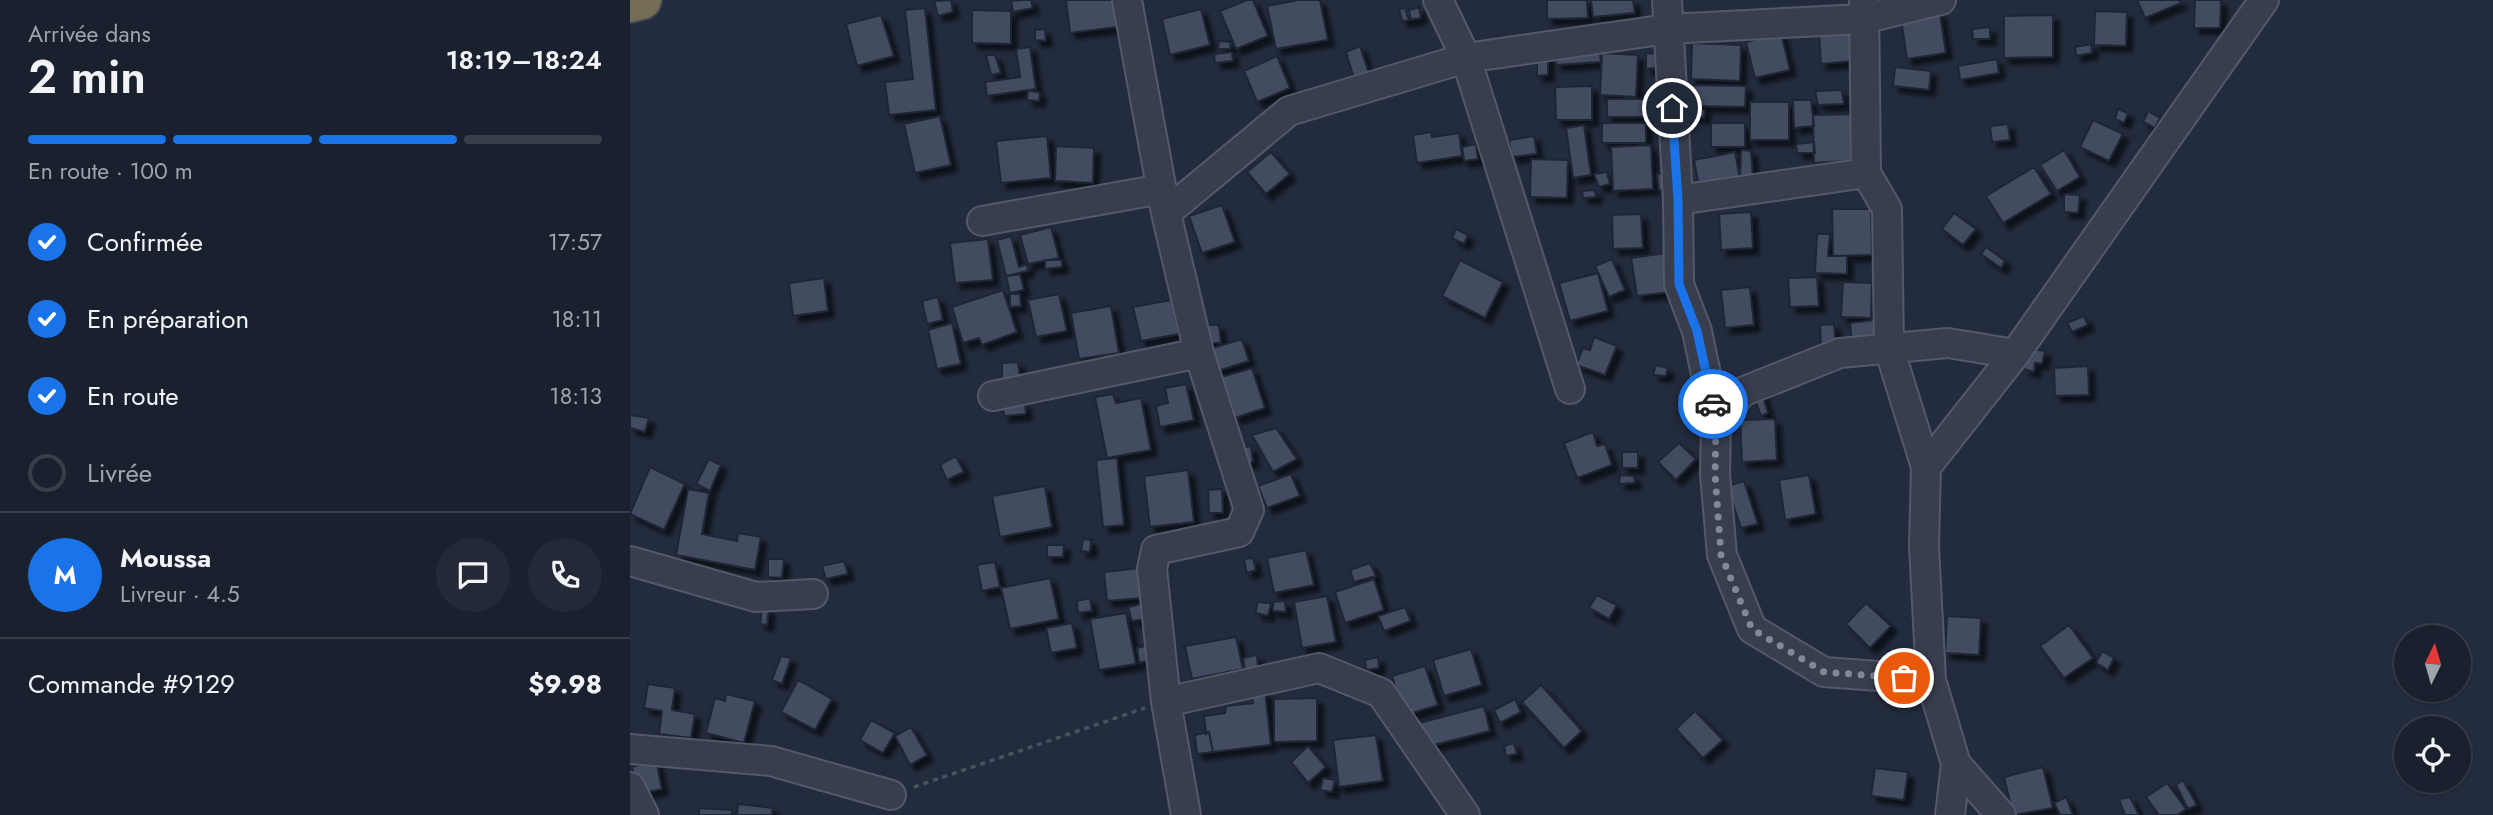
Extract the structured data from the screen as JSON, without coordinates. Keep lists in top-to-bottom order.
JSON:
{
  "north": "top",
  "page": {
    "heading": ["2 min", "Arrivée dans", "18:19–18:24"],
    "panel": [
      "Moussa",
      "Livreur · 4.5",
      "Commande #9129",
      "$9.98"
    ],
    "bar": "En route · 100 m",
    "list": [
      ["Confirmée", "17:57"],
      ["En préparation", "18:11"],
      ["En route", "18:13"],
      "Livrée"
    ],
    "round": "M"
  }
}
